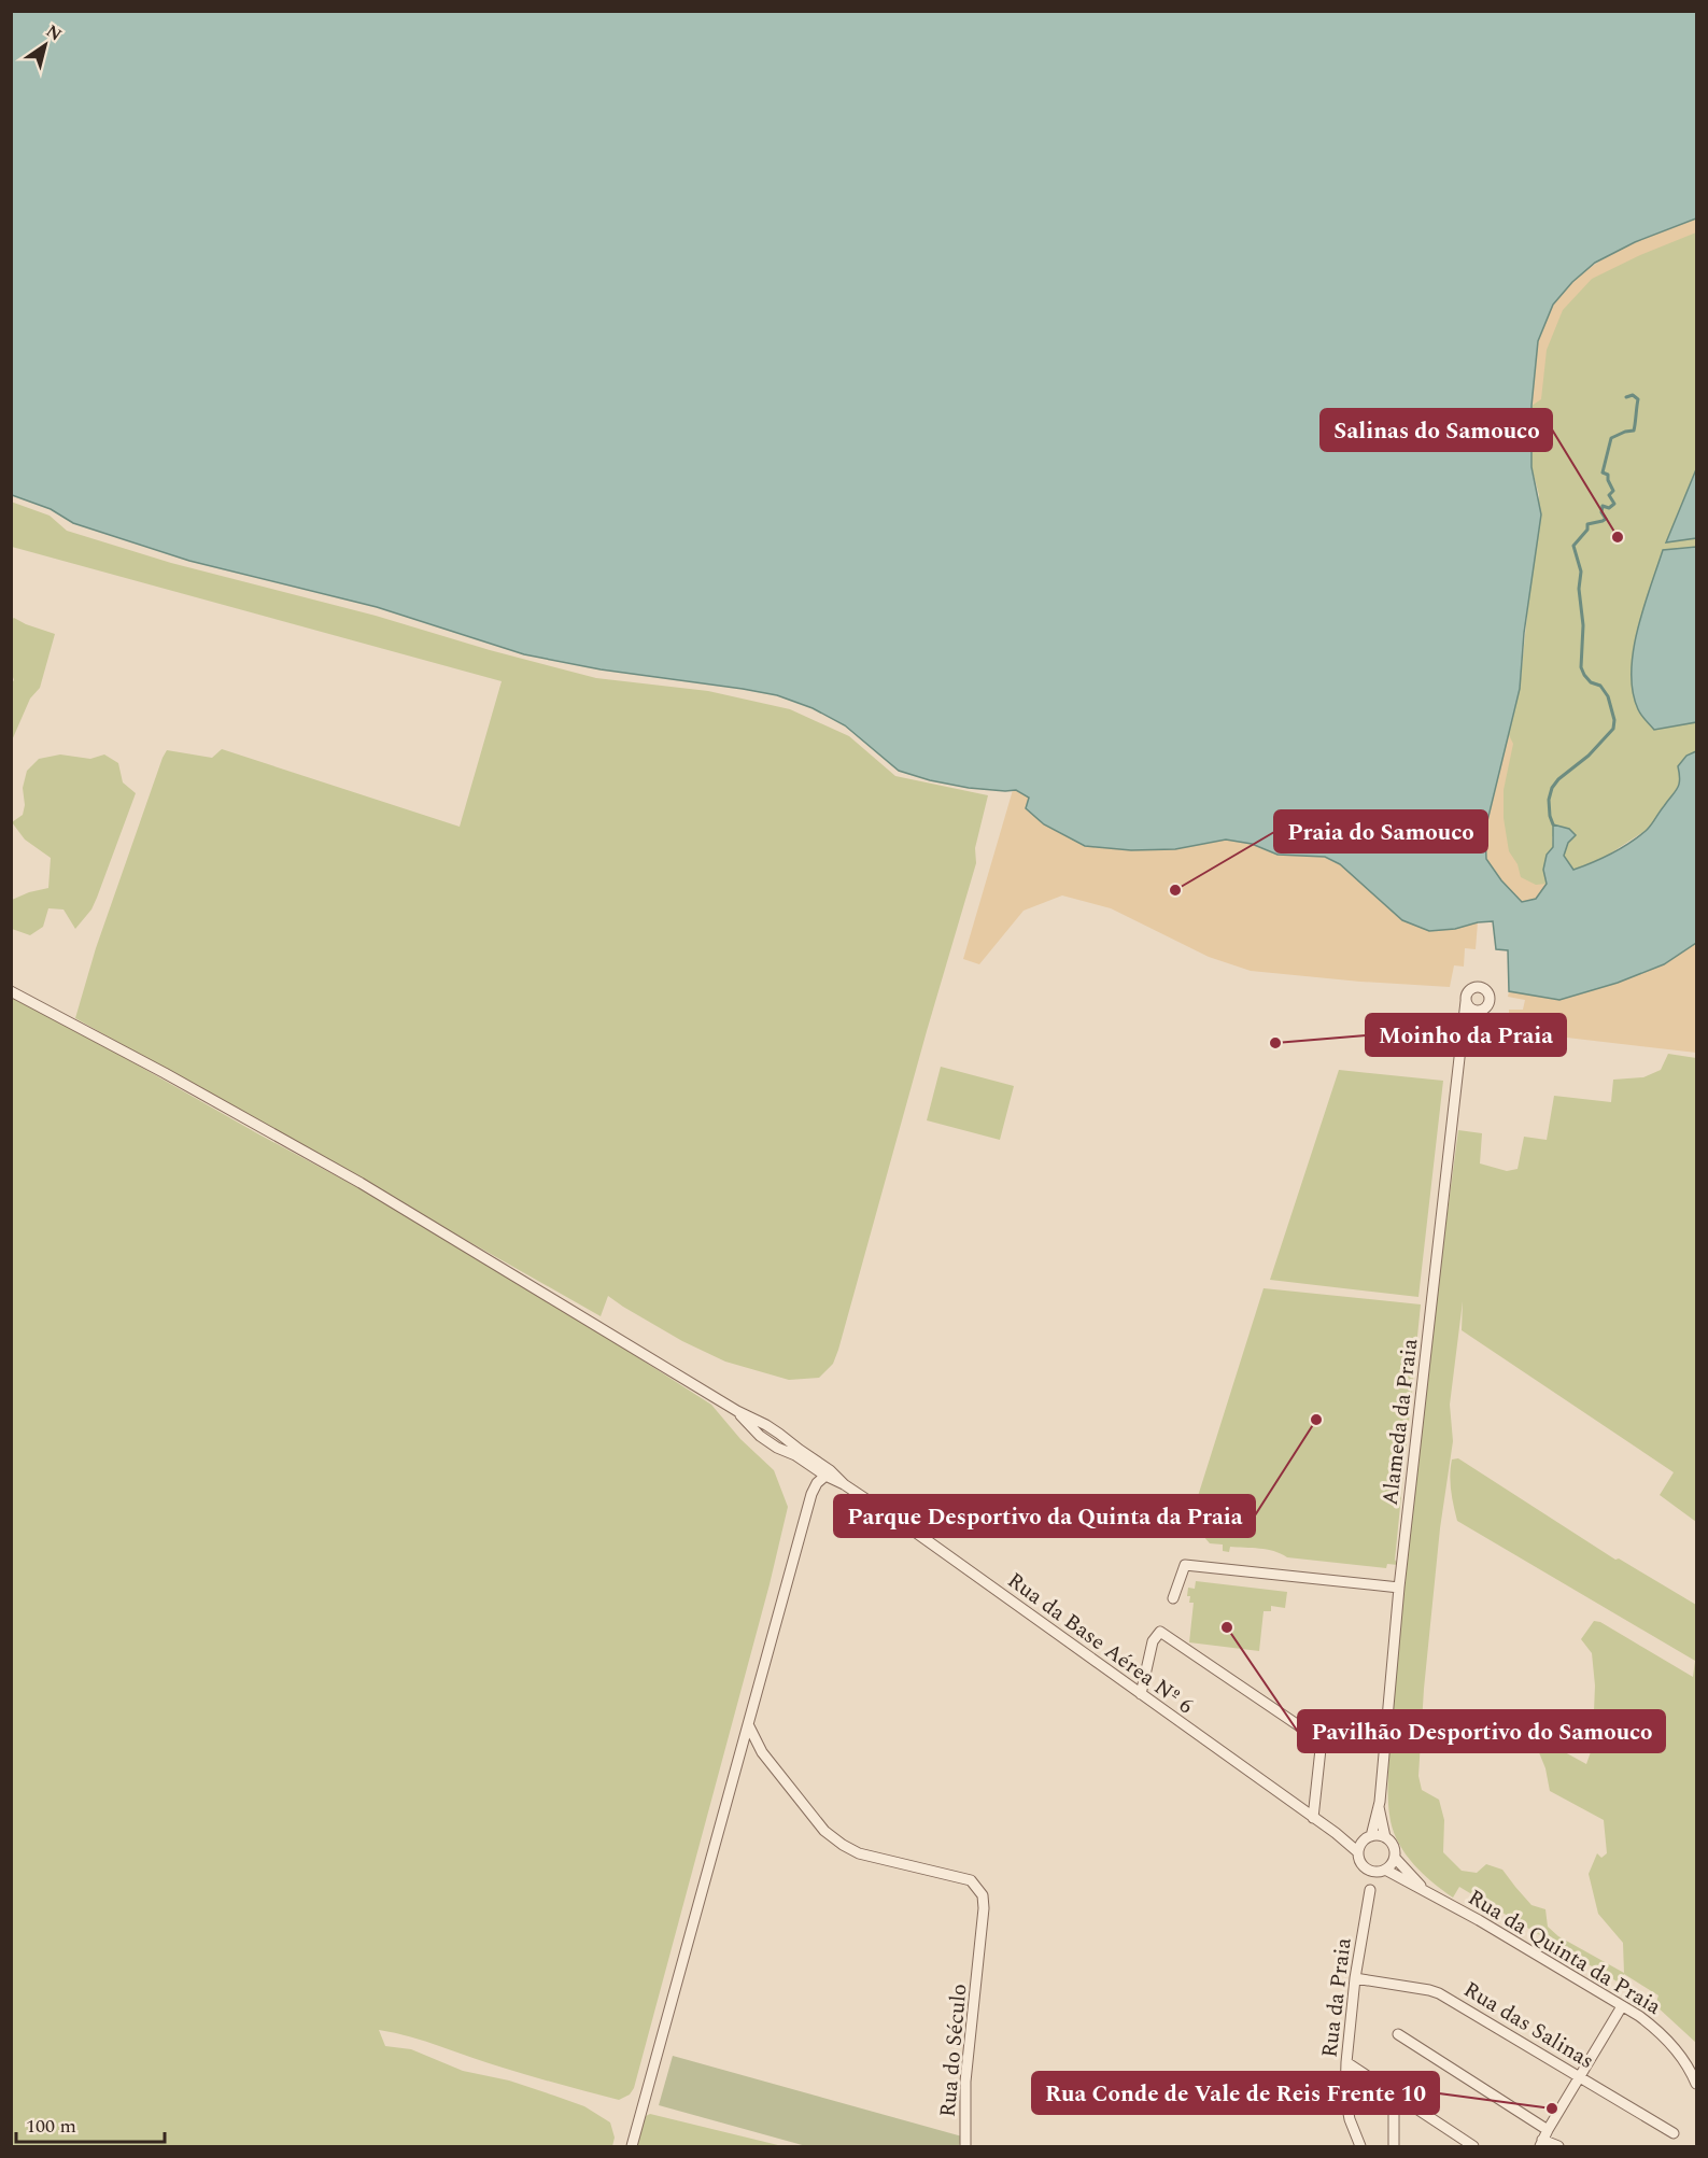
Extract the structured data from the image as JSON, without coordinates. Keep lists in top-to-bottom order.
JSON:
{
  "streets": {
    "street": [
      "Alameda da Praia",
      "Rua da Base Aérea Nº 6",
      "Rua da Quinta da Praia",
      "Rua da Praia",
      "Rua das Salinas",
      "Rua do Século"
    ]
  },
  "crossings": [
    ["Rua da Praia", "Rua das Salinas"]
  ],
  "places": [
    "Salinas do Samouco",
    "Praia do Samouco",
    "Moinho da Praia",
    "Parque Desportivo da Quinta da Praia",
    "Pavilhão Desportivo do Samouco",
    "Rua Conde de Vale de Reis Frente 10"
  ],
  "scale_bar": "100 m",
  "north": "top right"
}
